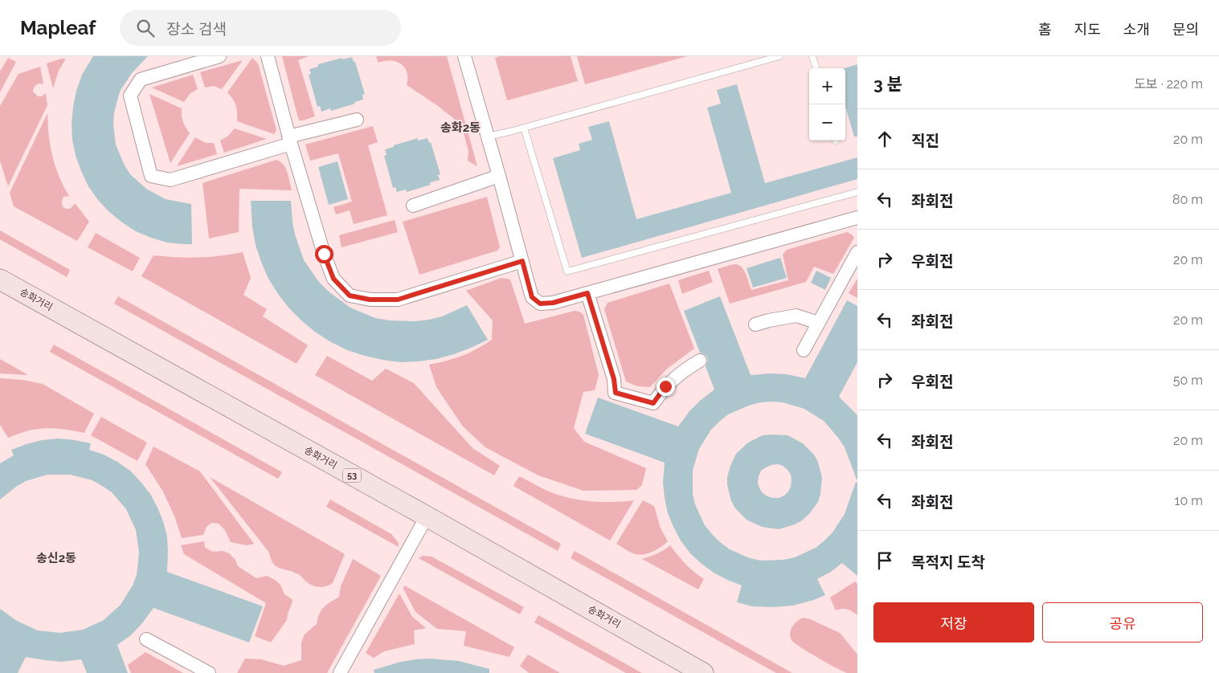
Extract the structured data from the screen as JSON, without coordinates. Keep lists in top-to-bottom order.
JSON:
{
  "streets": {
    "main road": ["송화거리", "53"]
  },
  "districts": ["송화2동", "송신2동"],
  "page": {
    "header": "Mapleaf",
    "search": "장소 검색",
    "nav": [
      "홈",
      "지도",
      "소개",
      "문의"
    ],
    "heading": ["3 분", "도보 · 220 m"],
    "map_buttons": ["+", "−"],
    "list": [
      ["직진", "20 m"],
      ["좌회전", "80 m"],
      ["우회전", "20 m"],
      ["좌회전", "20 m"],
      ["우회전", "50 m"],
      ["좌회전", "20 m"],
      ["좌회전", "10 m"],
      "목적지 도착"
    ],
    "buttons": ["저장", "공유"]
  }
}
